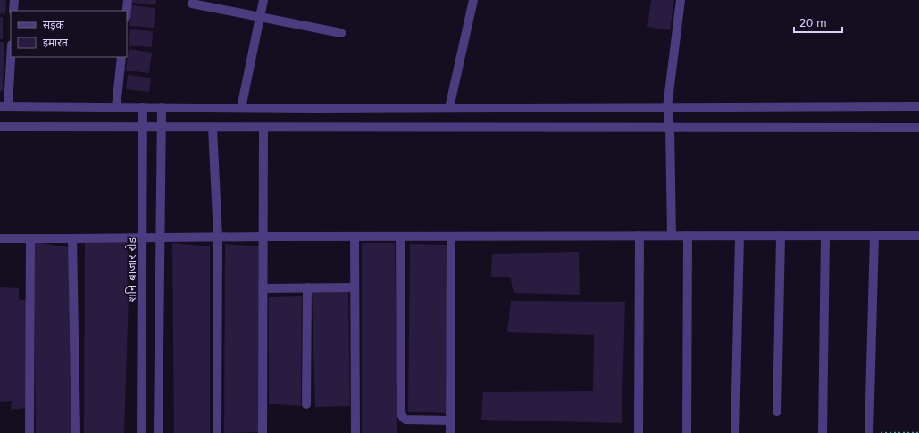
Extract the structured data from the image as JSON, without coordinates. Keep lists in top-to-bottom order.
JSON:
{
  "streets": {
    "street": ["शनि बाजार रोड"]
  },
  "legend": ["सड़क", "इमारत"],
  "scale_bar": "20 m"
}
